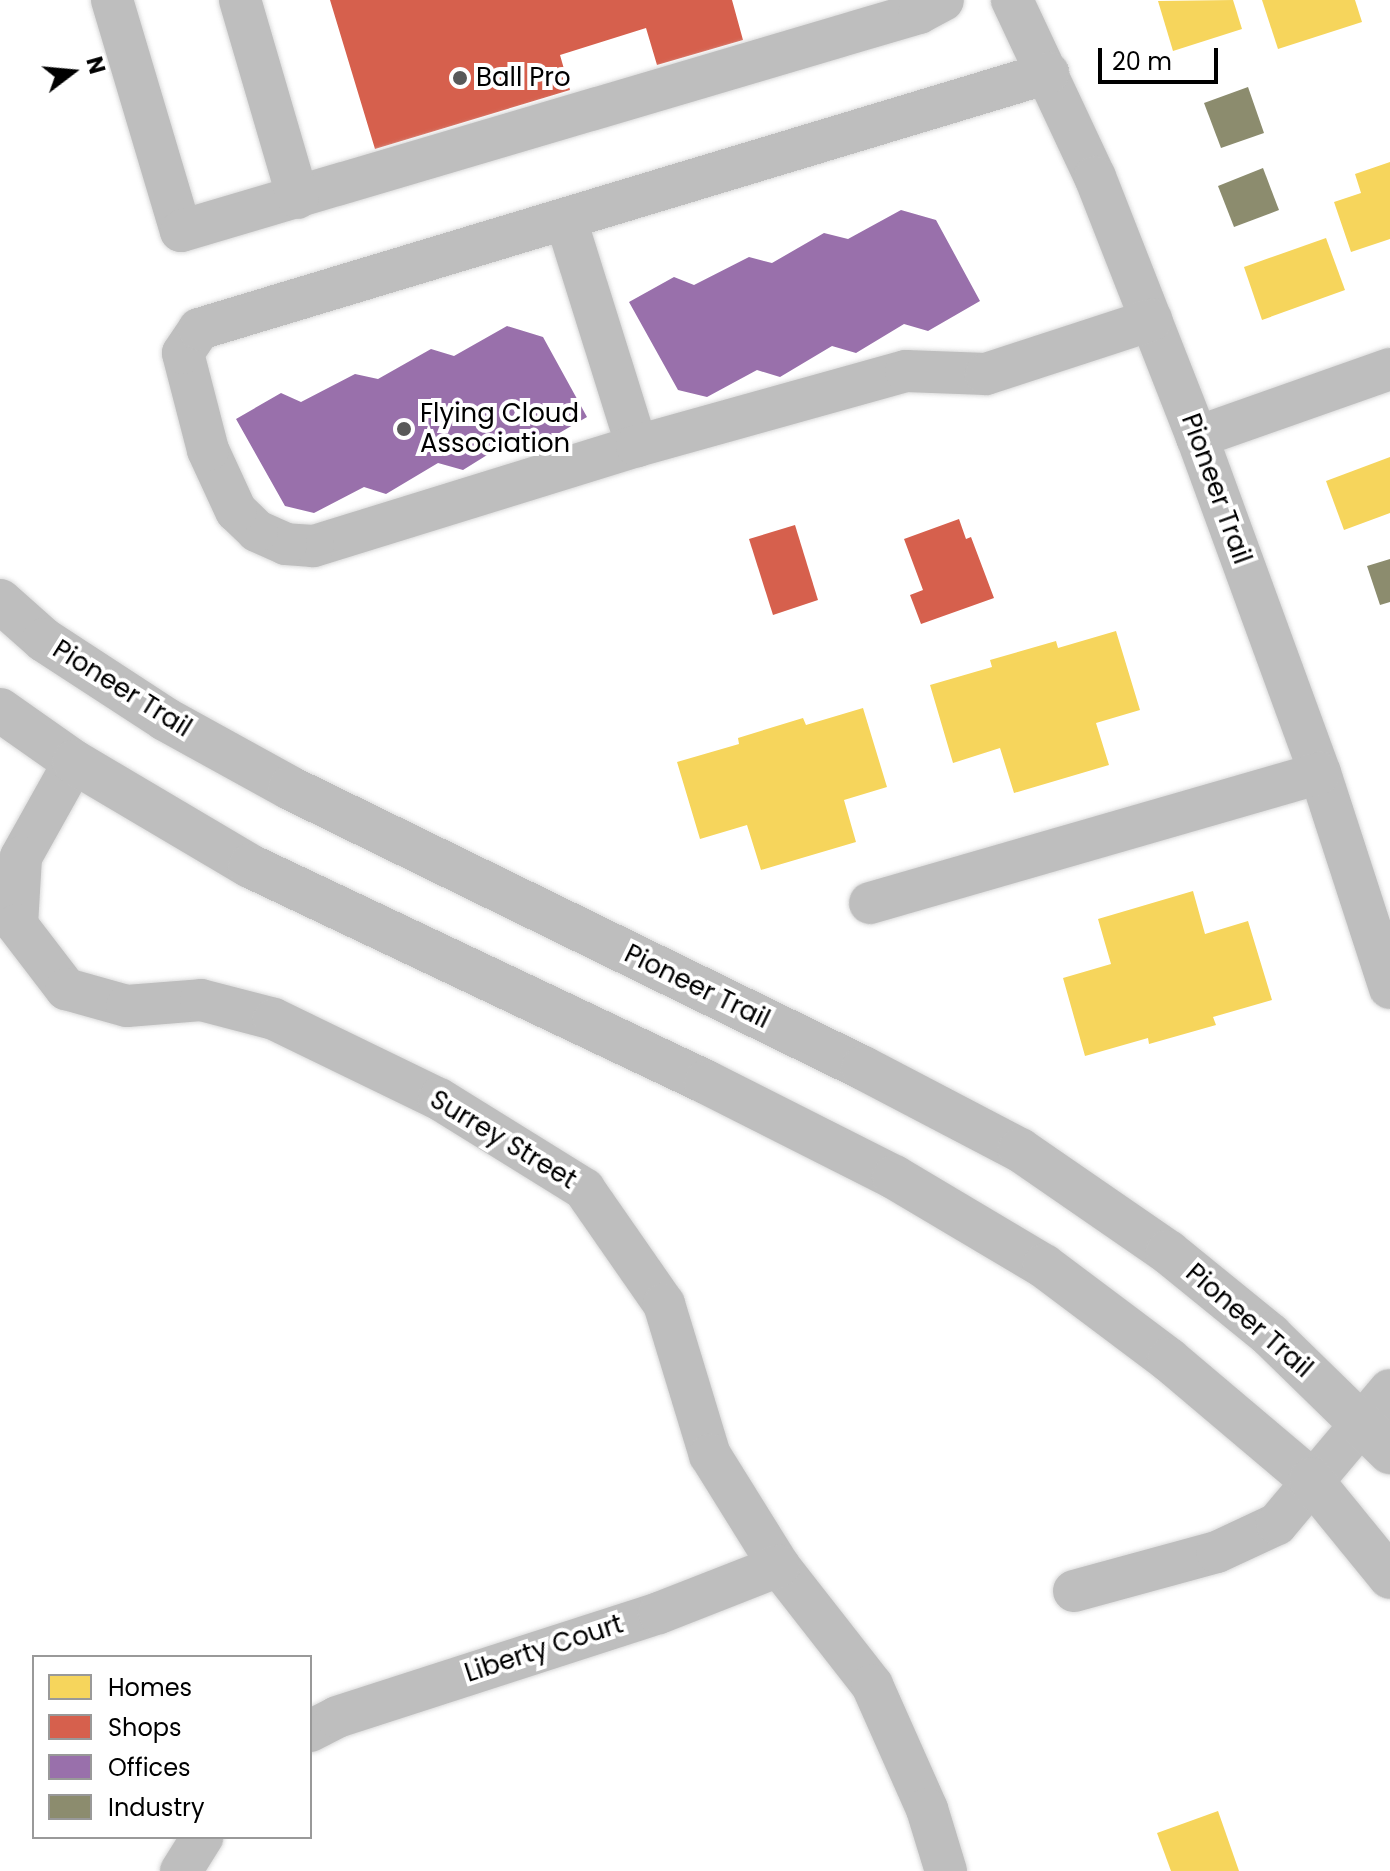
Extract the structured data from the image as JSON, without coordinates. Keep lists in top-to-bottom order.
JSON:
{
  "streets": {
    "main road": ["Pioneer Trail"],
    "street": ["Surrey Street", "Liberty Court"]
  },
  "crossings": [
    ["Surrey Street", "Liberty Court"]
  ],
  "places": ["Ball Pro", "Flying Cloud Association"],
  "legend": [
    "Homes",
    "Shops",
    "Offices",
    "Industry"
  ],
  "scale_bar": "20 m",
  "north": "right"
}
